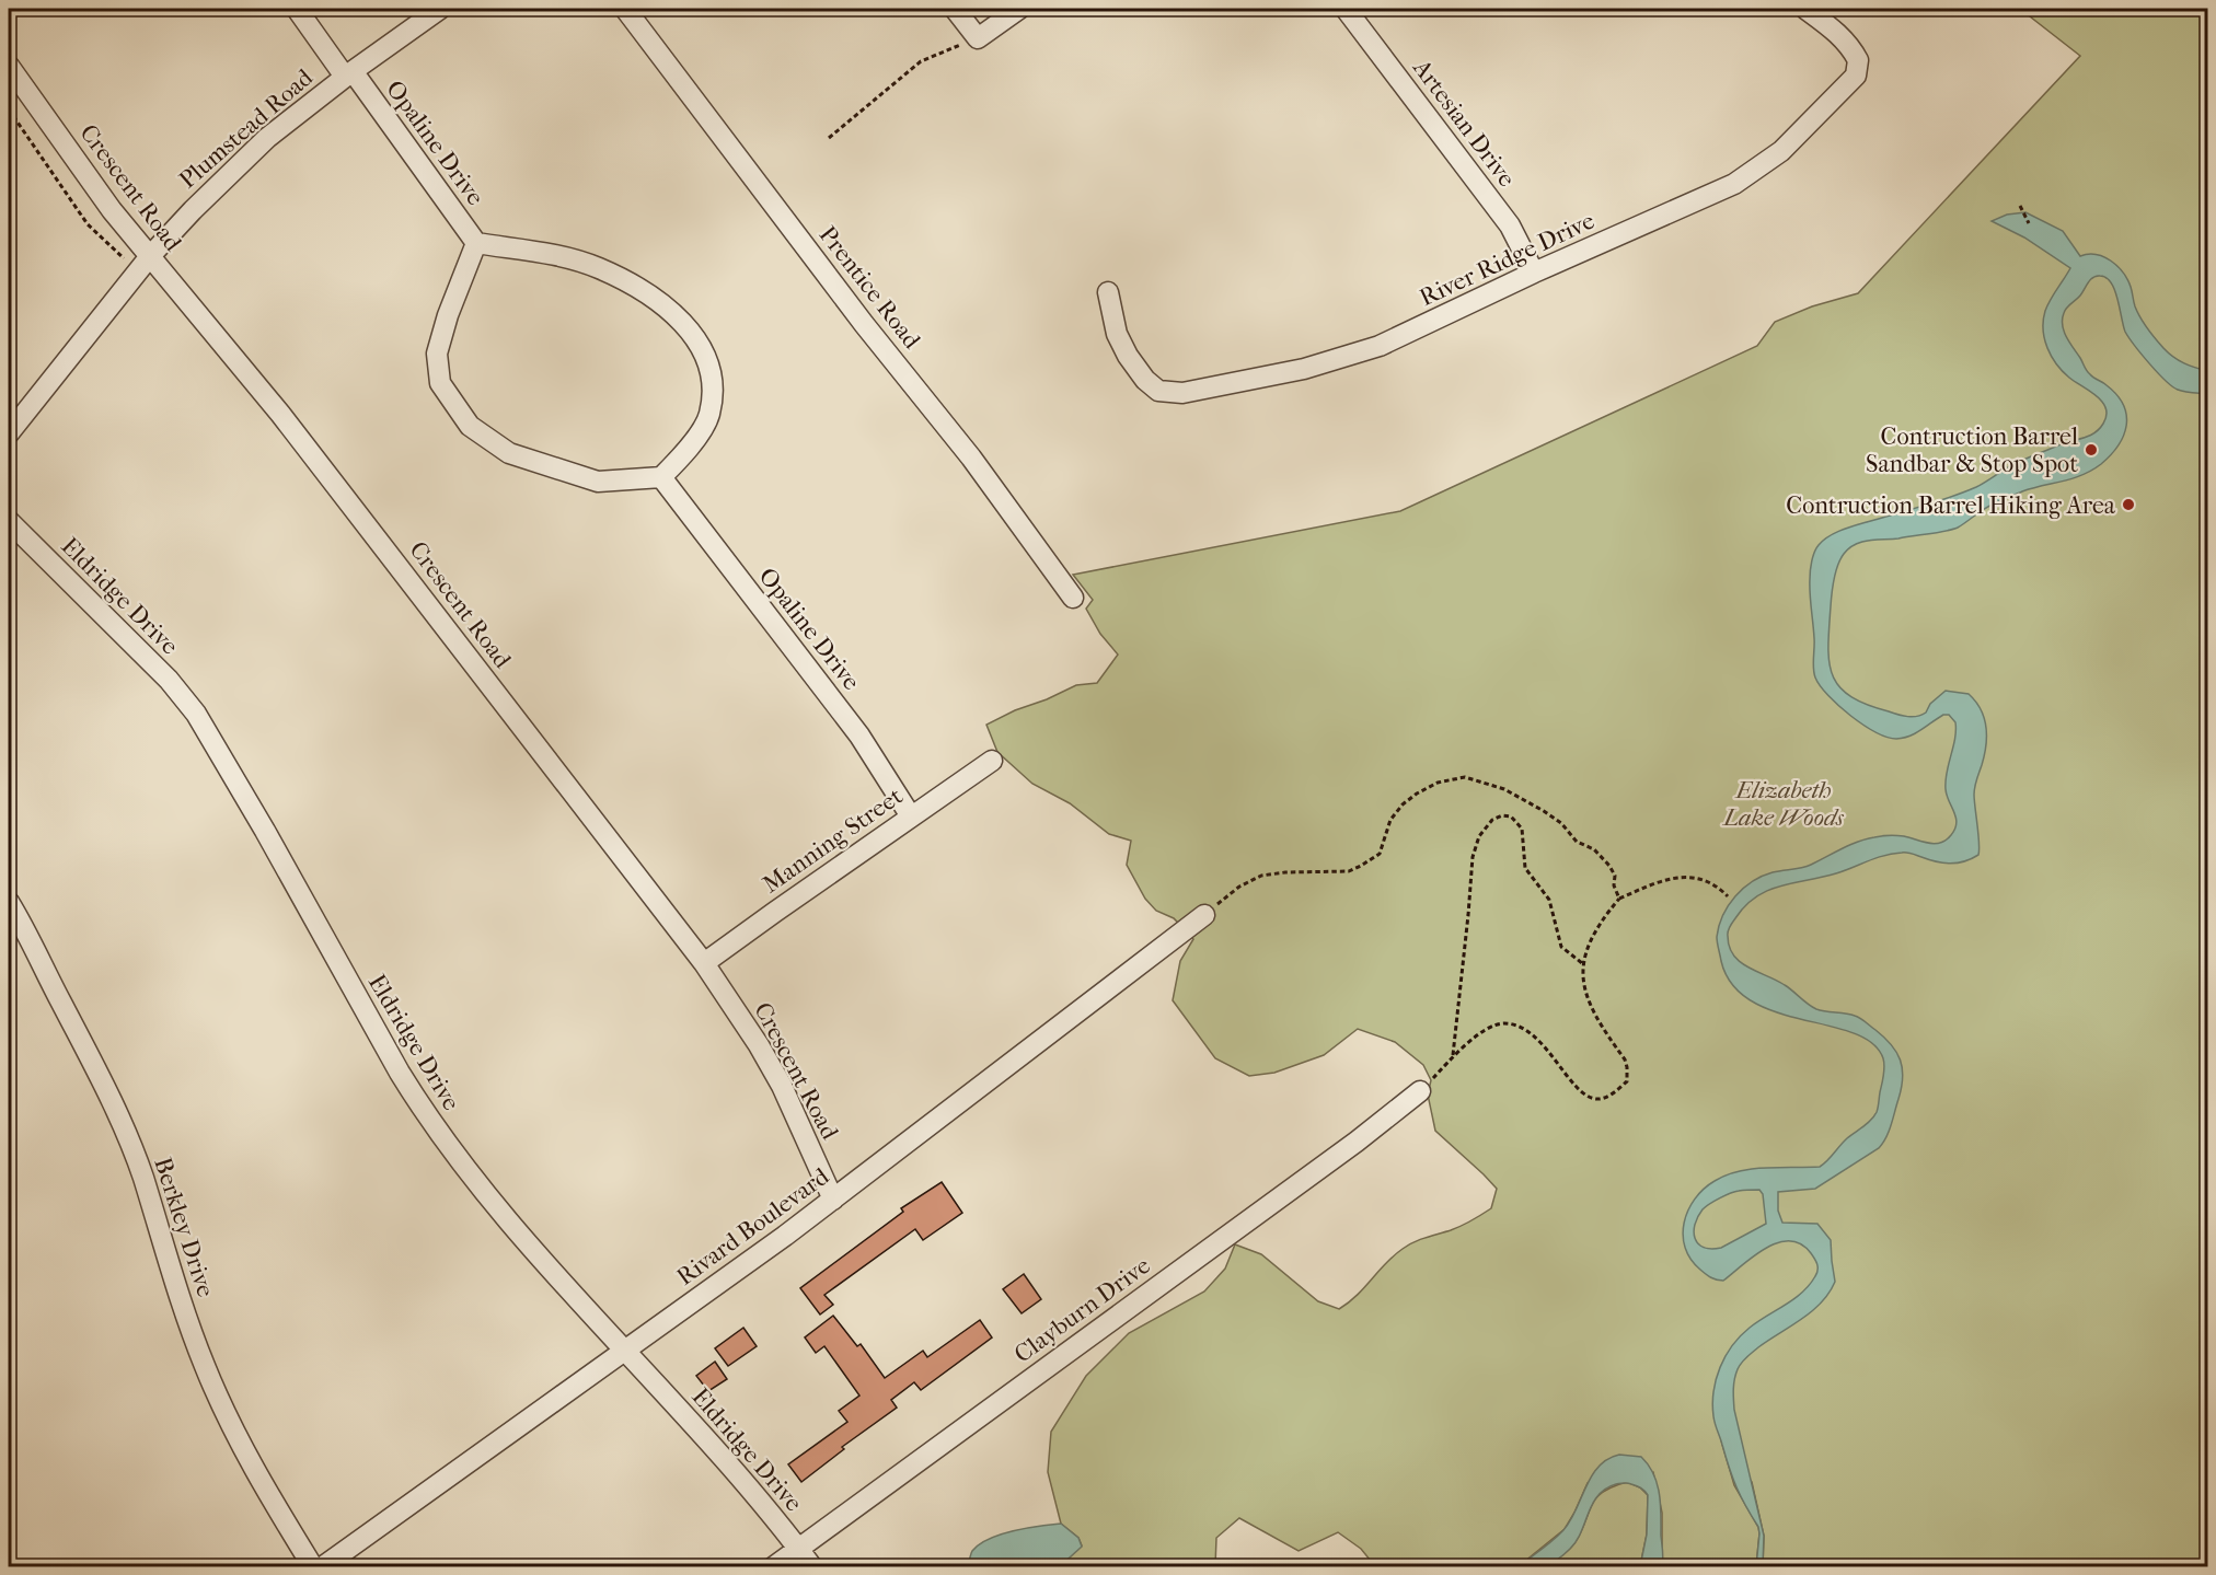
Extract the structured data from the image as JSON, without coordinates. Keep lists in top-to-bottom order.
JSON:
{
  "streets": {
    "street": [
      "Artesian Drive",
      "Plumstead Road",
      "Opaline Drive",
      "Crescent Road",
      "River Ridge Drive",
      "Prentice Road",
      "Eldridge Drive",
      "Manning Street",
      "Rivard Boulevard",
      "Berkley Drive",
      "Clayburn Drive"
    ]
  },
  "crossings": [
    ["Artesian Drive", "River Ridge Drive"],
    ["Plumstead Road", "Opaline Drive"],
    ["Plumstead Road", "Crescent Road"],
    ["Opaline Drive", "Manning Street"],
    ["Crescent Road", "Manning Street"],
    ["Crescent Road", "Rivard Boulevard"],
    ["Eldridge Drive", "Rivard Boulevard"],
    ["Eldridge Drive", "Clayburn Drive"]
  ],
  "parks": ["Elizabeth Lake Woods"],
  "places": ["Contruction Barrel Sandbar & Stop Spot", "Contruction Barrel Hiking Area"]
}
